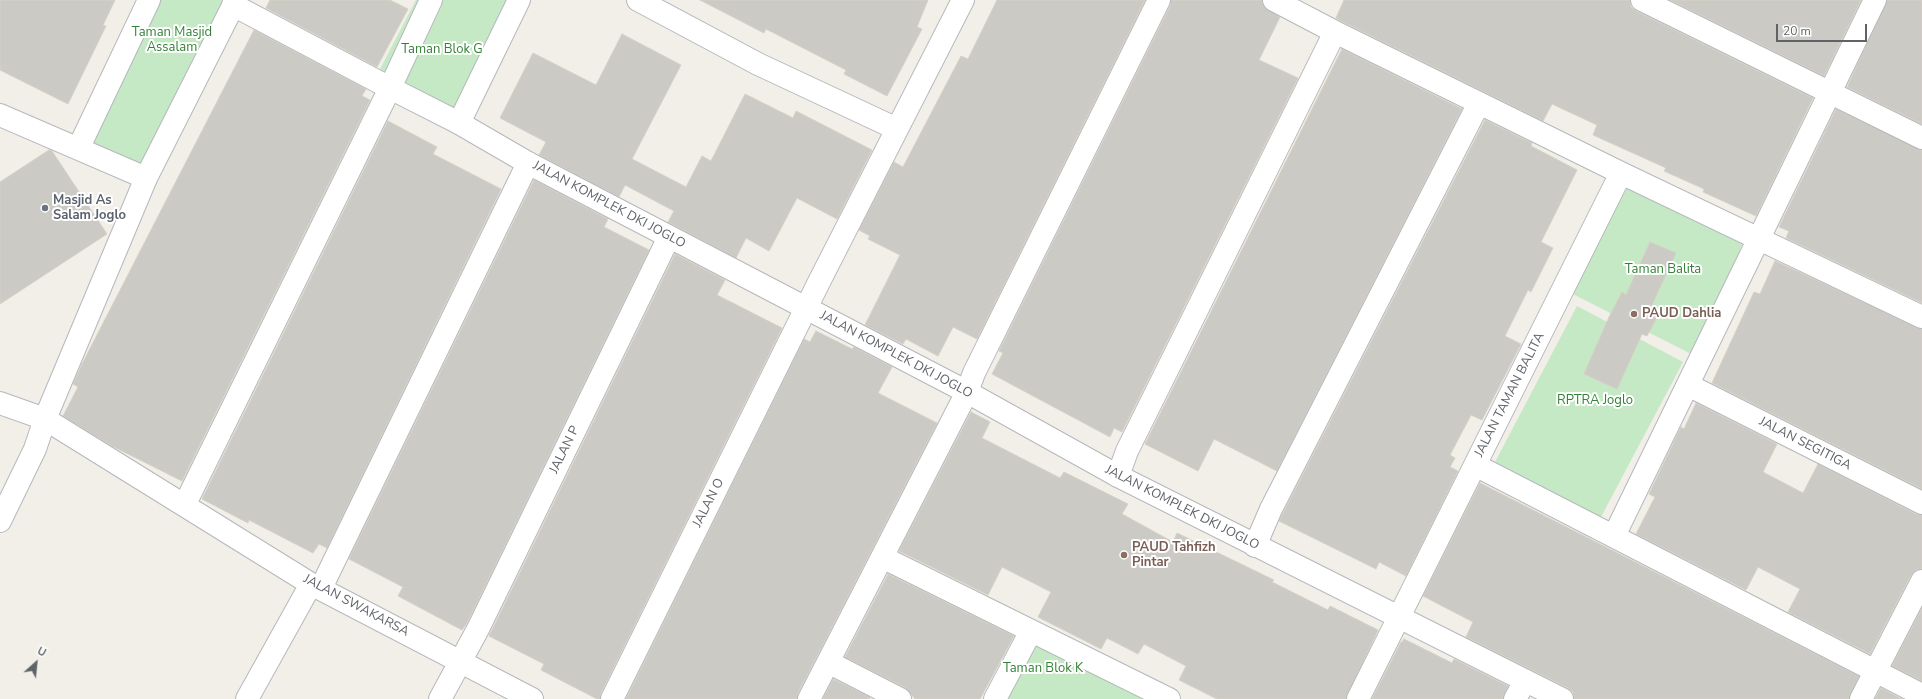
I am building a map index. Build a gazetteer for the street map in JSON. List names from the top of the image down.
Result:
{
  "streets": {
    "street": [
      "JALAN KOMPLEK DKI JOGLO",
      "JALAN TAMAN BALITA",
      "JALAN SEGITIGA",
      "JALAN P",
      "JALAN O",
      "JALAN SWAKARSA"
    ]
  },
  "crossings": [
    ["JALAN KOMPLEK DKI JOGLO", "JALAN TAMAN BALITA"],
    ["JALAN KOMPLEK DKI JOGLO", "JALAN P"],
    ["JALAN KOMPLEK DKI JOGLO", "JALAN O"],
    ["JALAN P", "JALAN SWAKARSA"]
  ],
  "parks": [
    "Taman Masjid Assalam",
    "Taman Blok G",
    "Taman Balita",
    "RPTRA Joglo",
    "Taman Blok K"
  ],
  "places": ["Masjid As Salam Joglo", "PAUD Dahlia", "PAUD Tahfizh Pintar"],
  "scale_bar": "20 m",
  "north": "top right"
}
